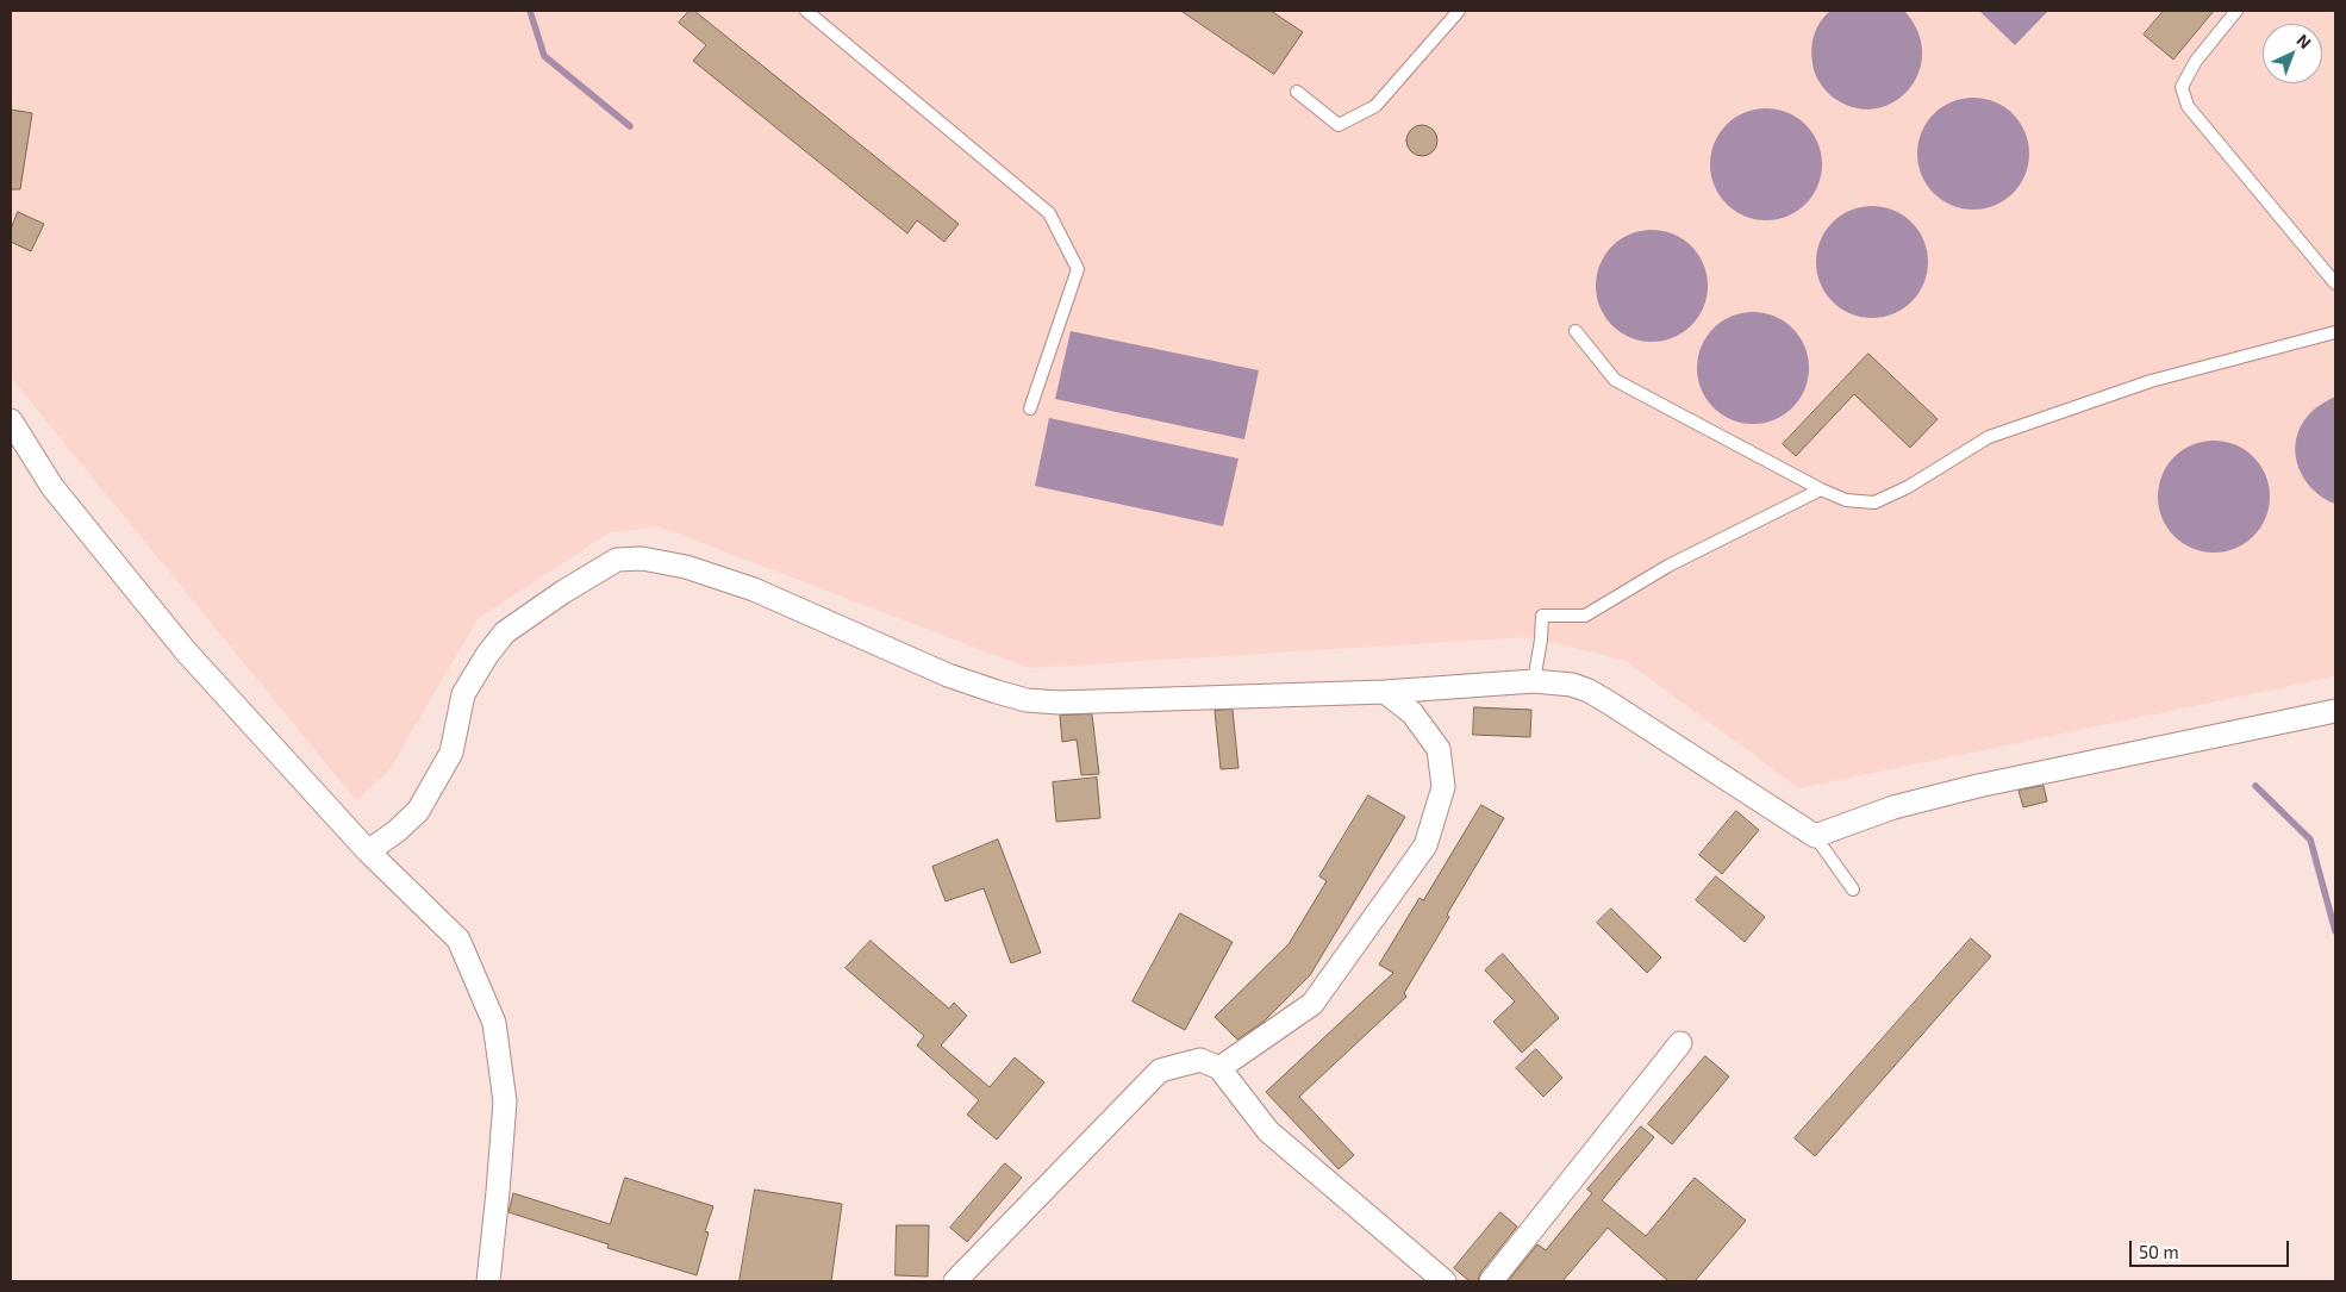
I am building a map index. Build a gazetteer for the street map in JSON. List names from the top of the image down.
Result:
{
  "scale_bar": "50 m",
  "north": "top right"
}
